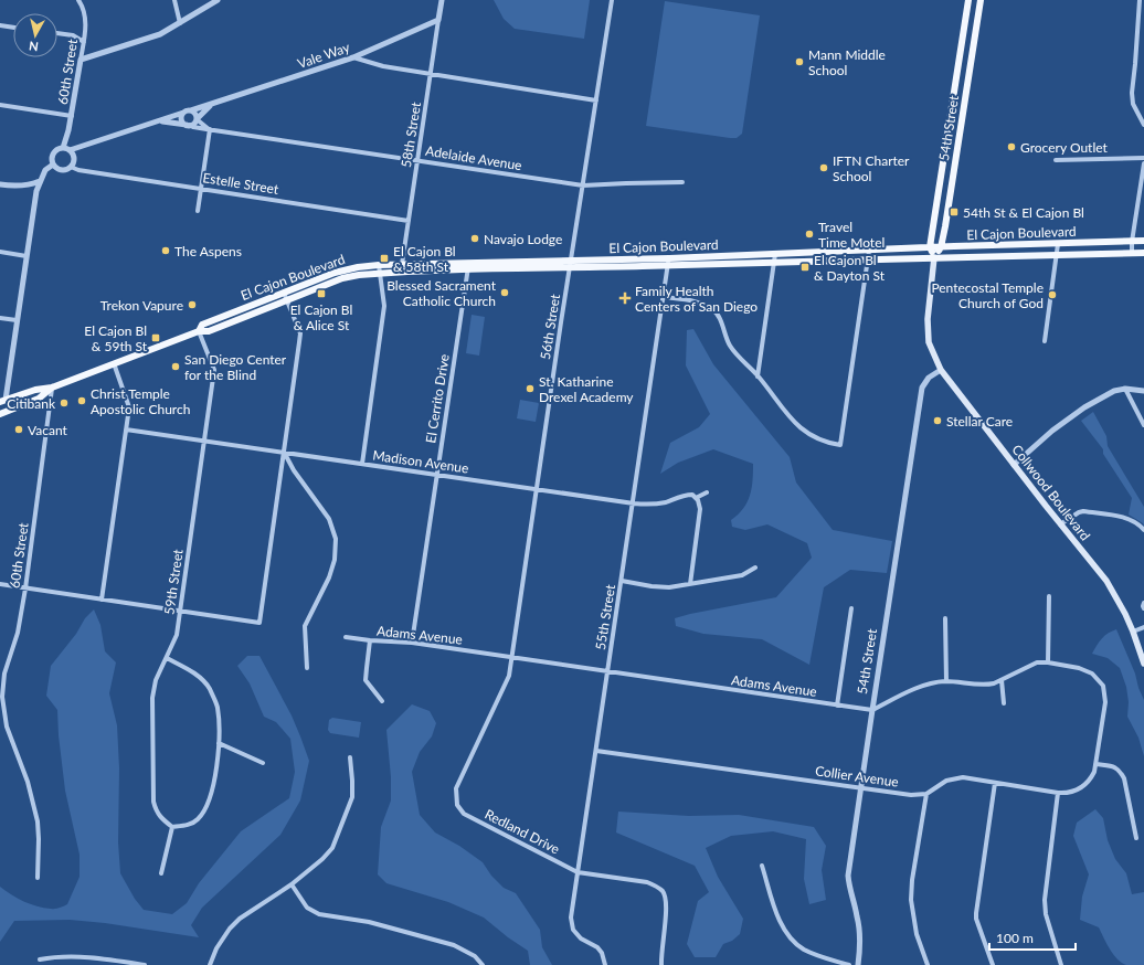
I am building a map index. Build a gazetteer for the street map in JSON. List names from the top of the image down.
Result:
{
  "streets": {
    "main road": ["54th Street", "El Cajon Boulevard", "Collwood Boulevard"],
    "street": [
      "Vale Way",
      "60th Street",
      "58th Street",
      "Adelaide Avenue",
      "Estelle Street",
      "56th Street",
      "El Cerrito Drive",
      "Madison Avenue",
      "59th Street",
      "55th Street",
      "Adams Avenue",
      "Collier Avenue",
      "Redland Drive"
    ]
  },
  "crossings": [
    ["Vale Way", "60th Street"],
    ["Vale Way", "58th Street"],
    ["Vale Way", "Adelaide Avenue"],
    ["Vale Way", "Estelle Street"],
    ["60th Street", "Estelle Street"],
    ["60th Street", "El Cajon Boulevard"],
    ["54th Street", "El Cajon Boulevard"],
    ["54th Street", "Collwood Boulevard"],
    ["54th Street", "Adams Avenue"],
    ["54th Street", "Collier Avenue"],
    ["58th Street", "Adelaide Avenue"],
    ["58th Street", "Estelle Street"],
    ["58th Street", "El Cajon Boulevard"],
    ["Adelaide Avenue", "56th Street"],
    ["El Cajon Boulevard", "56th Street"],
    ["El Cajon Boulevard", "El Cerrito Drive"],
    ["El Cajon Boulevard", "59th Street"],
    ["El Cajon Boulevard", "55th Street"],
    ["56th Street", "Madison Avenue"],
    ["56th Street", "Adams Avenue"],
    ["56th Street", "Redland Drive"],
    ["El Cerrito Drive", "Madison Avenue"],
    ["El Cerrito Drive", "Adams Avenue"],
    ["Madison Avenue", "59th Street"],
    ["Madison Avenue", "55th Street"],
    ["55th Street", "Adams Avenue"],
    ["55th Street", "Collier Avenue"],
    ["55th Street", "Redland Drive"],
    ["Adams Avenue", "Redland Drive"]
  ],
  "places": {
    "other": [
      "Mann Middle School",
      "Grocery Outlet",
      "IFTN Charter School",
      "Travel Time Motel",
      "Navajo Lodge",
      "The Aspens",
      "Blessed Sacrament Catholic Church",
      "Pentecostal Temple Church of God",
      "Trekon Vapure",
      "San Diego Center for the Blind",
      "St. Katharine Drexel Academy",
      "Christ Temple Apostolic Church",
      "Citibank",
      "Stellar Care",
      "Vacant"
    ],
    "transit": [
      "54th St & El Cajon Bl",
      "El Cajon Bl & 58th St",
      "El Cajon Bl & Dayton St",
      "El Cajon Bl & Alice St",
      "El Cajon Bl & 59th St"
    ],
    "health": ["Family Health Centers of San Diego"]
  },
  "scale_bar": "100 m",
  "north": "bottom"
}
